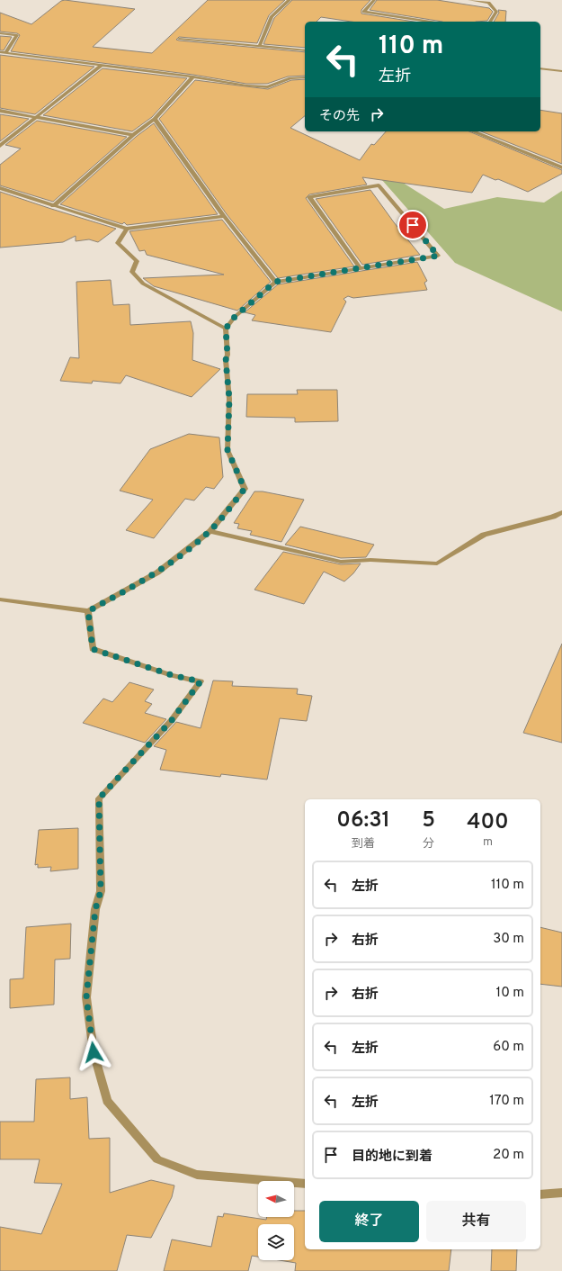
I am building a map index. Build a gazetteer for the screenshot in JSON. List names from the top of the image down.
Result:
{
  "north": "left",
  "page": {
    "turn": ["110 m", "左折"],
    "then": "その先",
    "eta": [
      "06:31",
      "到着",
      "5",
      "分",
      "400",
      "m"
    ],
    "list": [
      {
        "name": "左折",
        "value": "110 m"
      },
      {
        "name": "右折",
        "value": "30 m"
      },
      {
        "name": "右折",
        "value": "10 m"
      },
      {
        "name": "左折",
        "value": "60 m"
      },
      {
        "name": "左折",
        "value": "170 m"
      },
      {
        "name": "目的地に到着",
        "value": "20 m"
      }
    ],
    "buttons": ["終了", "共有"]
  }
}
